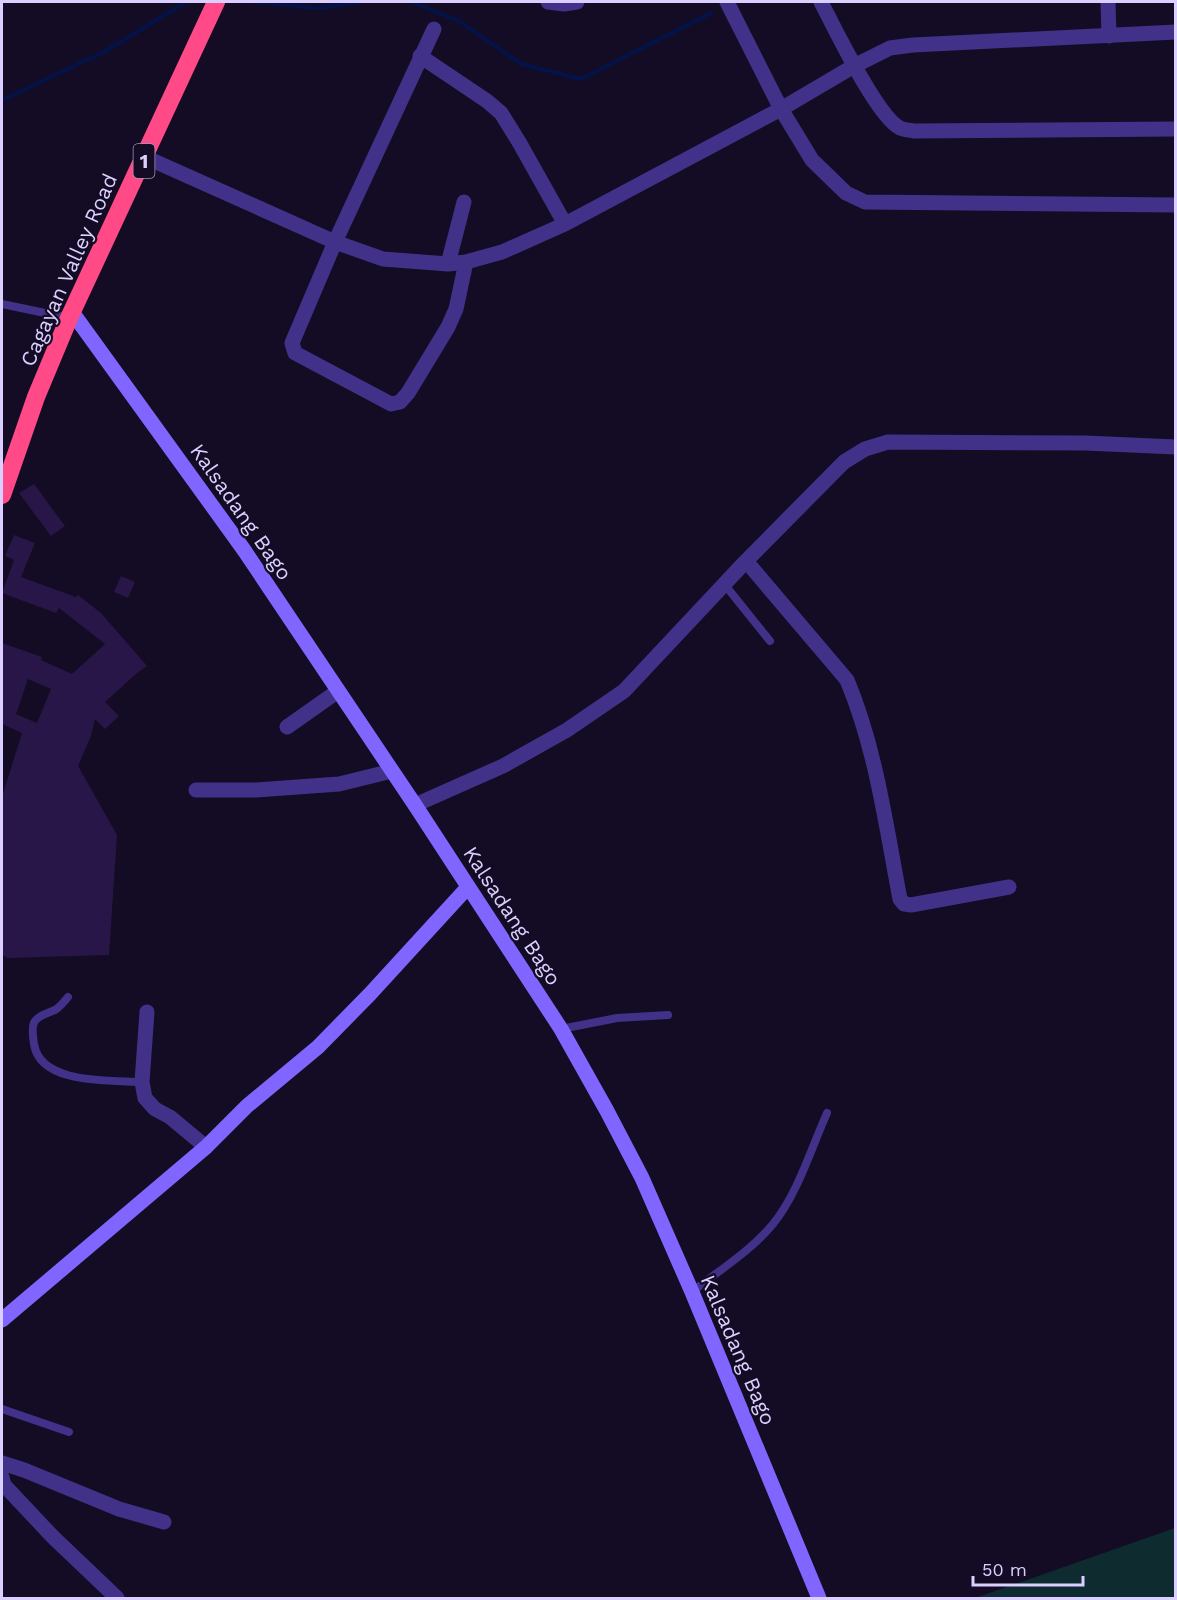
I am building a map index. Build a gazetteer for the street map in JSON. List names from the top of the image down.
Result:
{
  "streets": {
    "highway": ["1", "Cagayan Valley Road"],
    "main road": ["Kalsadang Bago"]
  },
  "crossings": [
    ["Cagayan Valley Road", "Kalsadang Bago"]
  ],
  "scale_bar": "50 m"
}
